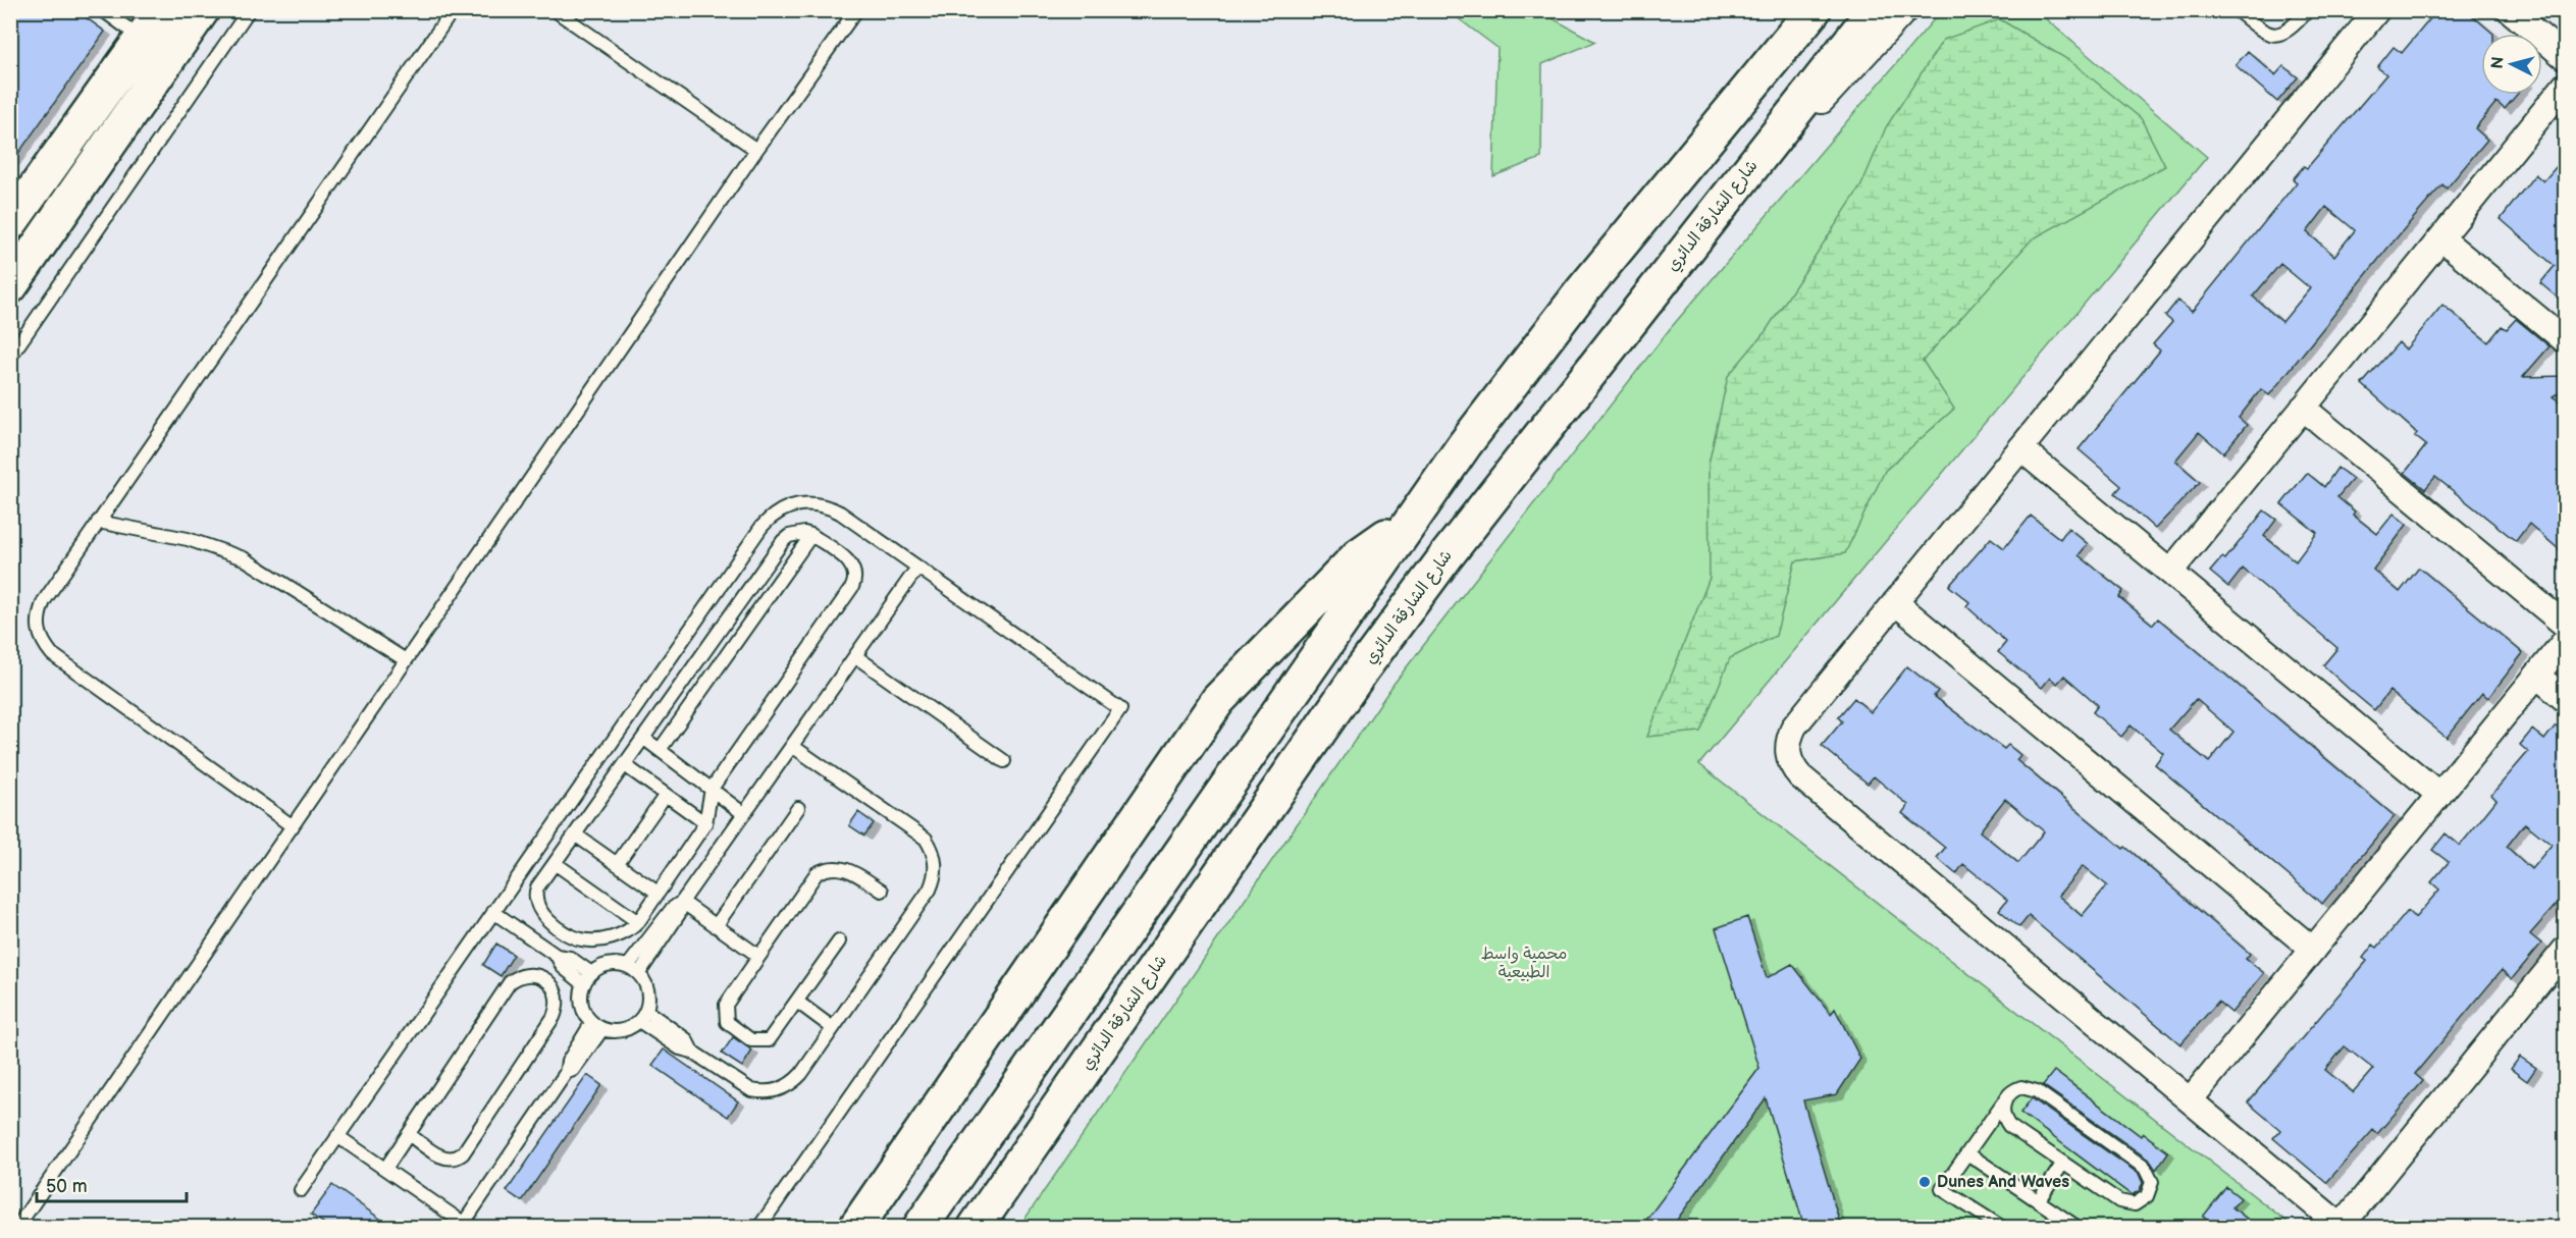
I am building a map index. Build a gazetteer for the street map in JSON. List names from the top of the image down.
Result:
{
  "streets": {
    "main road": ["شارع الشارقة الدائري"]
  },
  "parks": ["محمية واسط الطبيعية"],
  "places": ["Dunes And Waves"],
  "scale_bar": "50 m",
  "north": "left"
}
